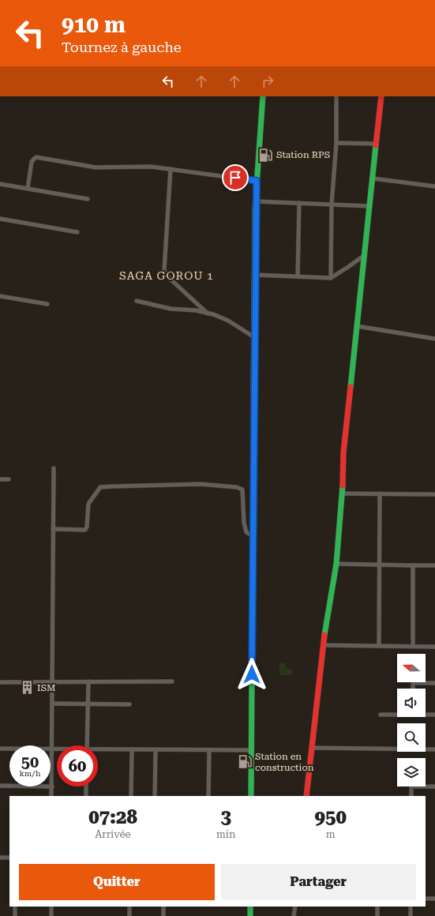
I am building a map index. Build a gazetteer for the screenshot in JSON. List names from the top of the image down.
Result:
{
  "districts": ["SAGA GOROU 1"],
  "places": {
    "fuel station": ["Station RPS", "Station en construction"],
    "building": ["ISM"]
  },
  "north": "left",
  "page": {
    "turn": ["910 m", "Tournez à gauche"],
    "speed": "50 km/h",
    "limit": "60",
    "eta": [
      "07:28",
      "Arrivée",
      "3",
      "min",
      "950",
      "m"
    ],
    "buttons": ["Quitter", "Partager"]
  }
}
